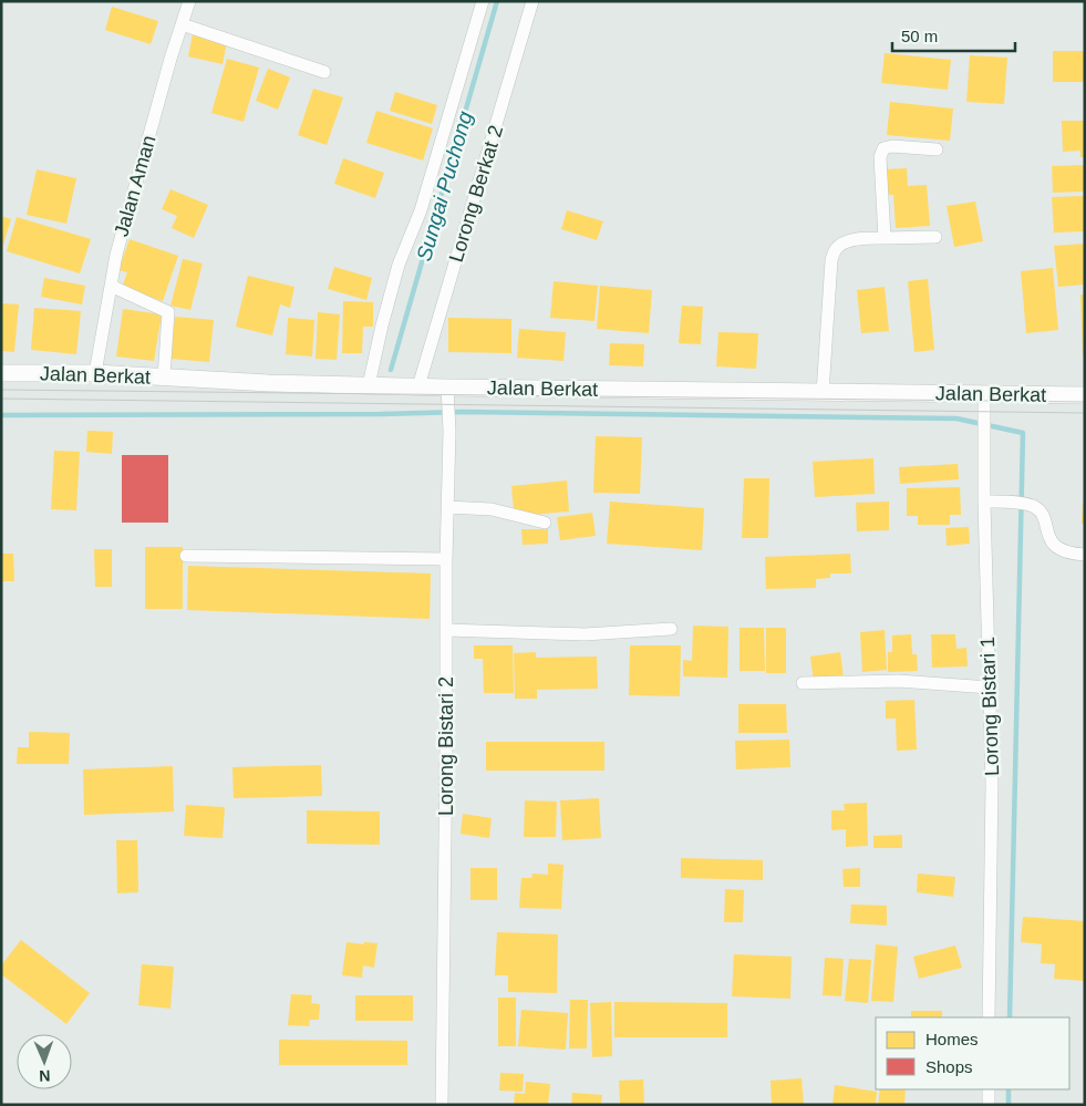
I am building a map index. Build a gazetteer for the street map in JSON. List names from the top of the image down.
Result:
{
  "streets": {
    "street": [
      "Jalan Aman",
      "Lorong Berkat 2",
      "Jalan Berkat",
      "Lorong Bistari 1",
      "Lorong Bistari 2"
    ]
  },
  "crossings": [
    ["Jalan Aman", "Jalan Berkat"],
    ["Lorong Berkat 2", "Jalan Berkat"],
    ["Jalan Berkat", "Lorong Bistari 1"],
    ["Jalan Berkat", "Lorong Bistari 2"]
  ],
  "water": ["Sungai Puchong"],
  "legend": ["Homes", "Shops"],
  "scale_bar": "50 m",
  "north": "bottom"
}
